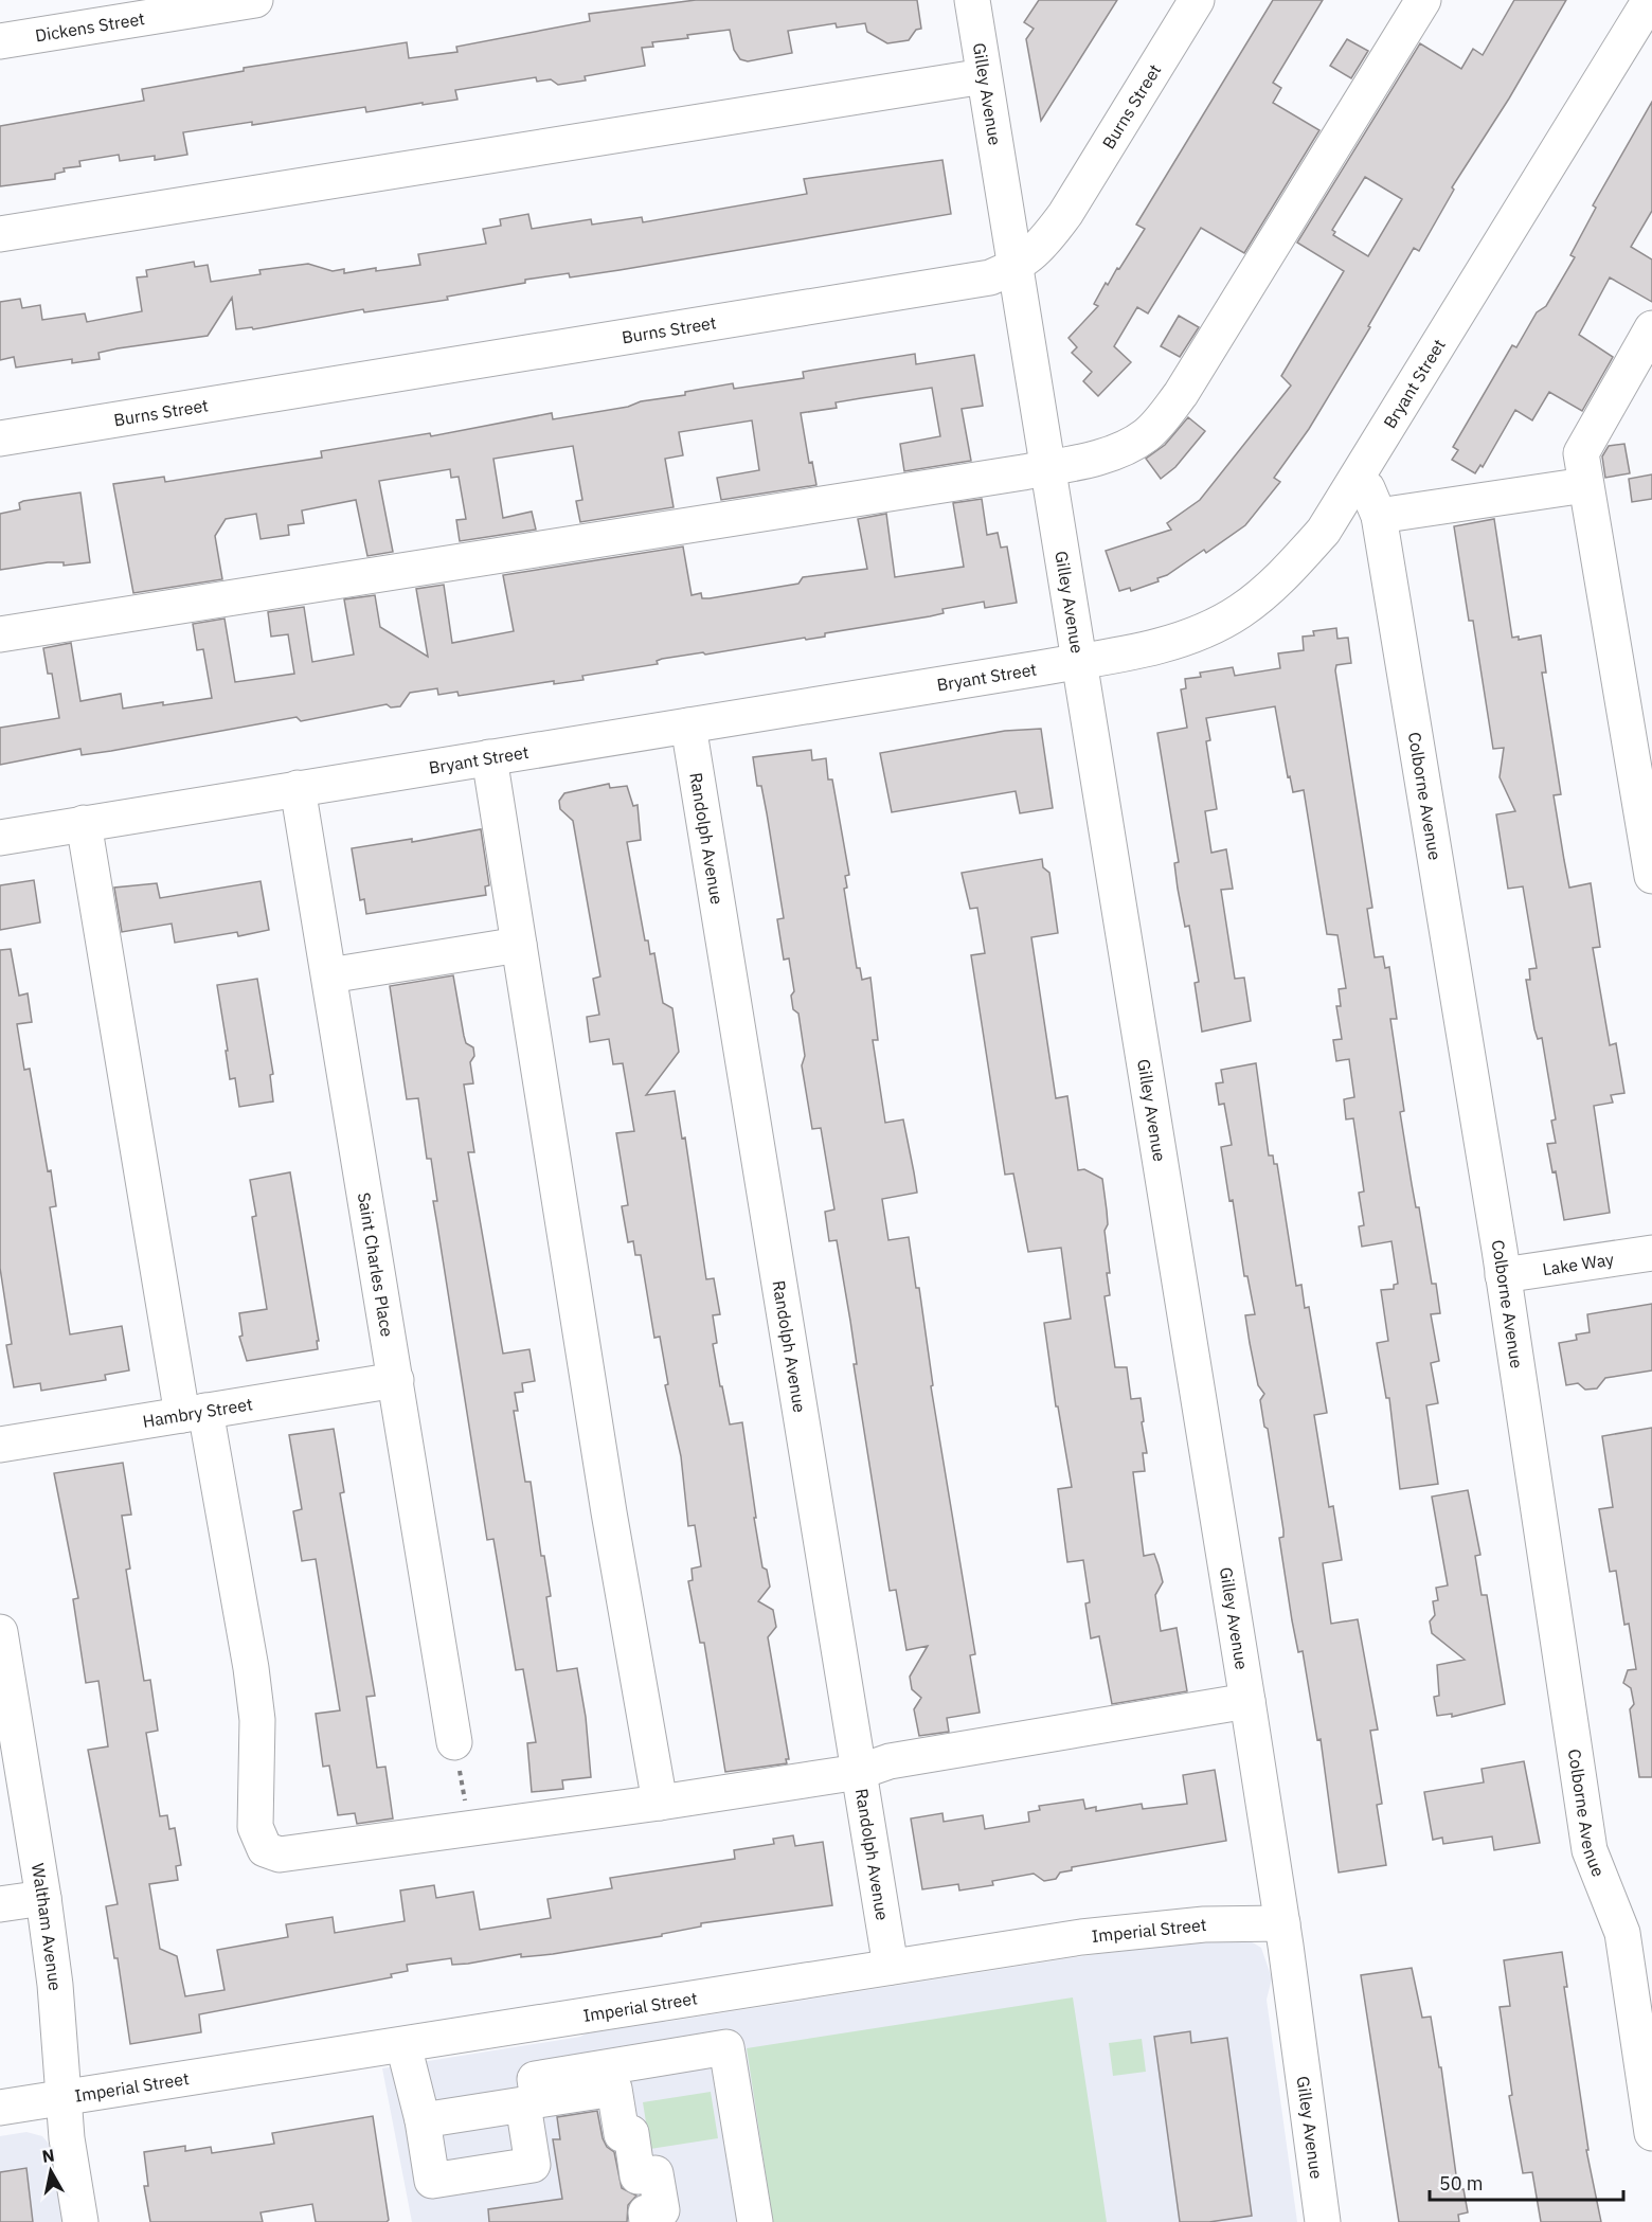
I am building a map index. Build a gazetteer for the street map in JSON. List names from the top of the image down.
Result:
{
  "streets": {
    "street": [
      "Dickens Street",
      "Gilley Avenue",
      "Burns Street",
      "Bryant Street",
      "Colborne Avenue",
      "Randolph Avenue",
      "Saint Charles Place",
      "Lake Way",
      "Hambry Street",
      "Waltham Avenue",
      "Imperial Street"
    ]
  },
  "crossings": [
    ["Gilley Avenue", "Burns Street"],
    ["Gilley Avenue", "Bryant Street"],
    ["Gilley Avenue", "Imperial Street"],
    ["Bryant Street", "Colborne Avenue"],
    ["Bryant Street", "Randolph Avenue"],
    ["Bryant Street", "Saint Charles Place"],
    ["Colborne Avenue", "Lake Way"],
    ["Randolph Avenue", "Imperial Street"],
    ["Saint Charles Place", "Hambry Street"],
    ["Waltham Avenue", "Imperial Street"]
  ],
  "scale_bar": "50 m",
  "north": "top"
}
